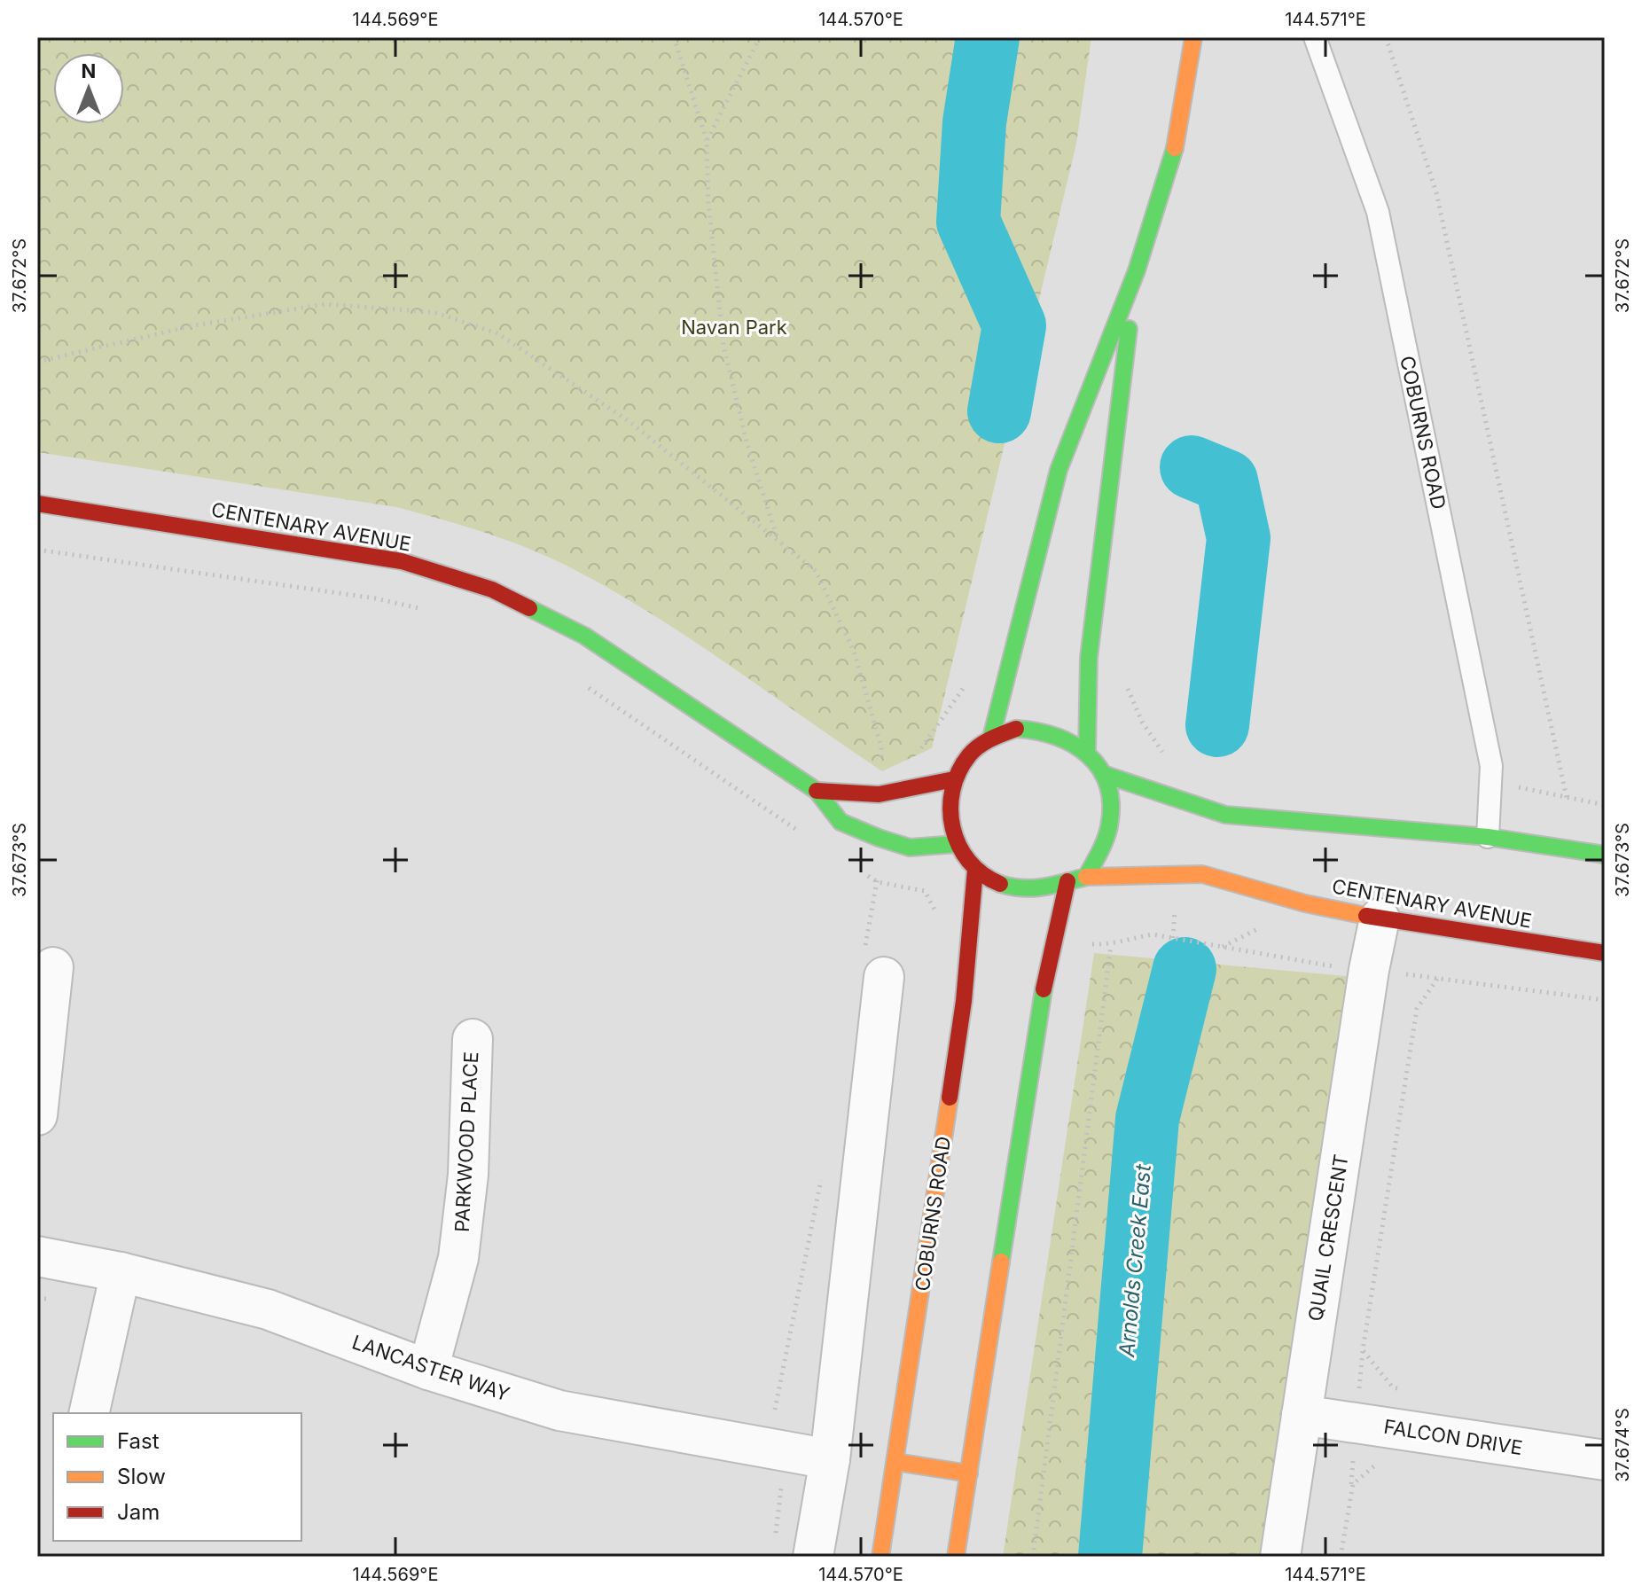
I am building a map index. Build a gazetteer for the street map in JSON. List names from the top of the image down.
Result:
{
  "streets": {
    "street": [
      "COBURNS ROAD",
      "CENTENARY AVENUE",
      "PARKWOOD PLACE",
      "QUAIL CRESCENT",
      "LANCASTER WAY",
      "FALCON DRIVE"
    ]
  },
  "crossings": [
    ["COBURNS ROAD", "CENTENARY AVENUE"],
    ["CENTENARY AVENUE", "QUAIL CRESCENT"],
    ["PARKWOOD PLACE", "LANCASTER WAY"],
    ["QUAIL CRESCENT", "FALCON DRIVE"]
  ],
  "water": ["Arnolds Creek East"],
  "parks": ["Navan Park"],
  "legend": ["Fast", "Slow", "Jam"],
  "north": "top",
  "coordinates": [
    "144.569°E",
    "144.570°E",
    "144.571°E",
    "37.672°S",
    "37.673°S",
    "37.674°S"
  ]
}
